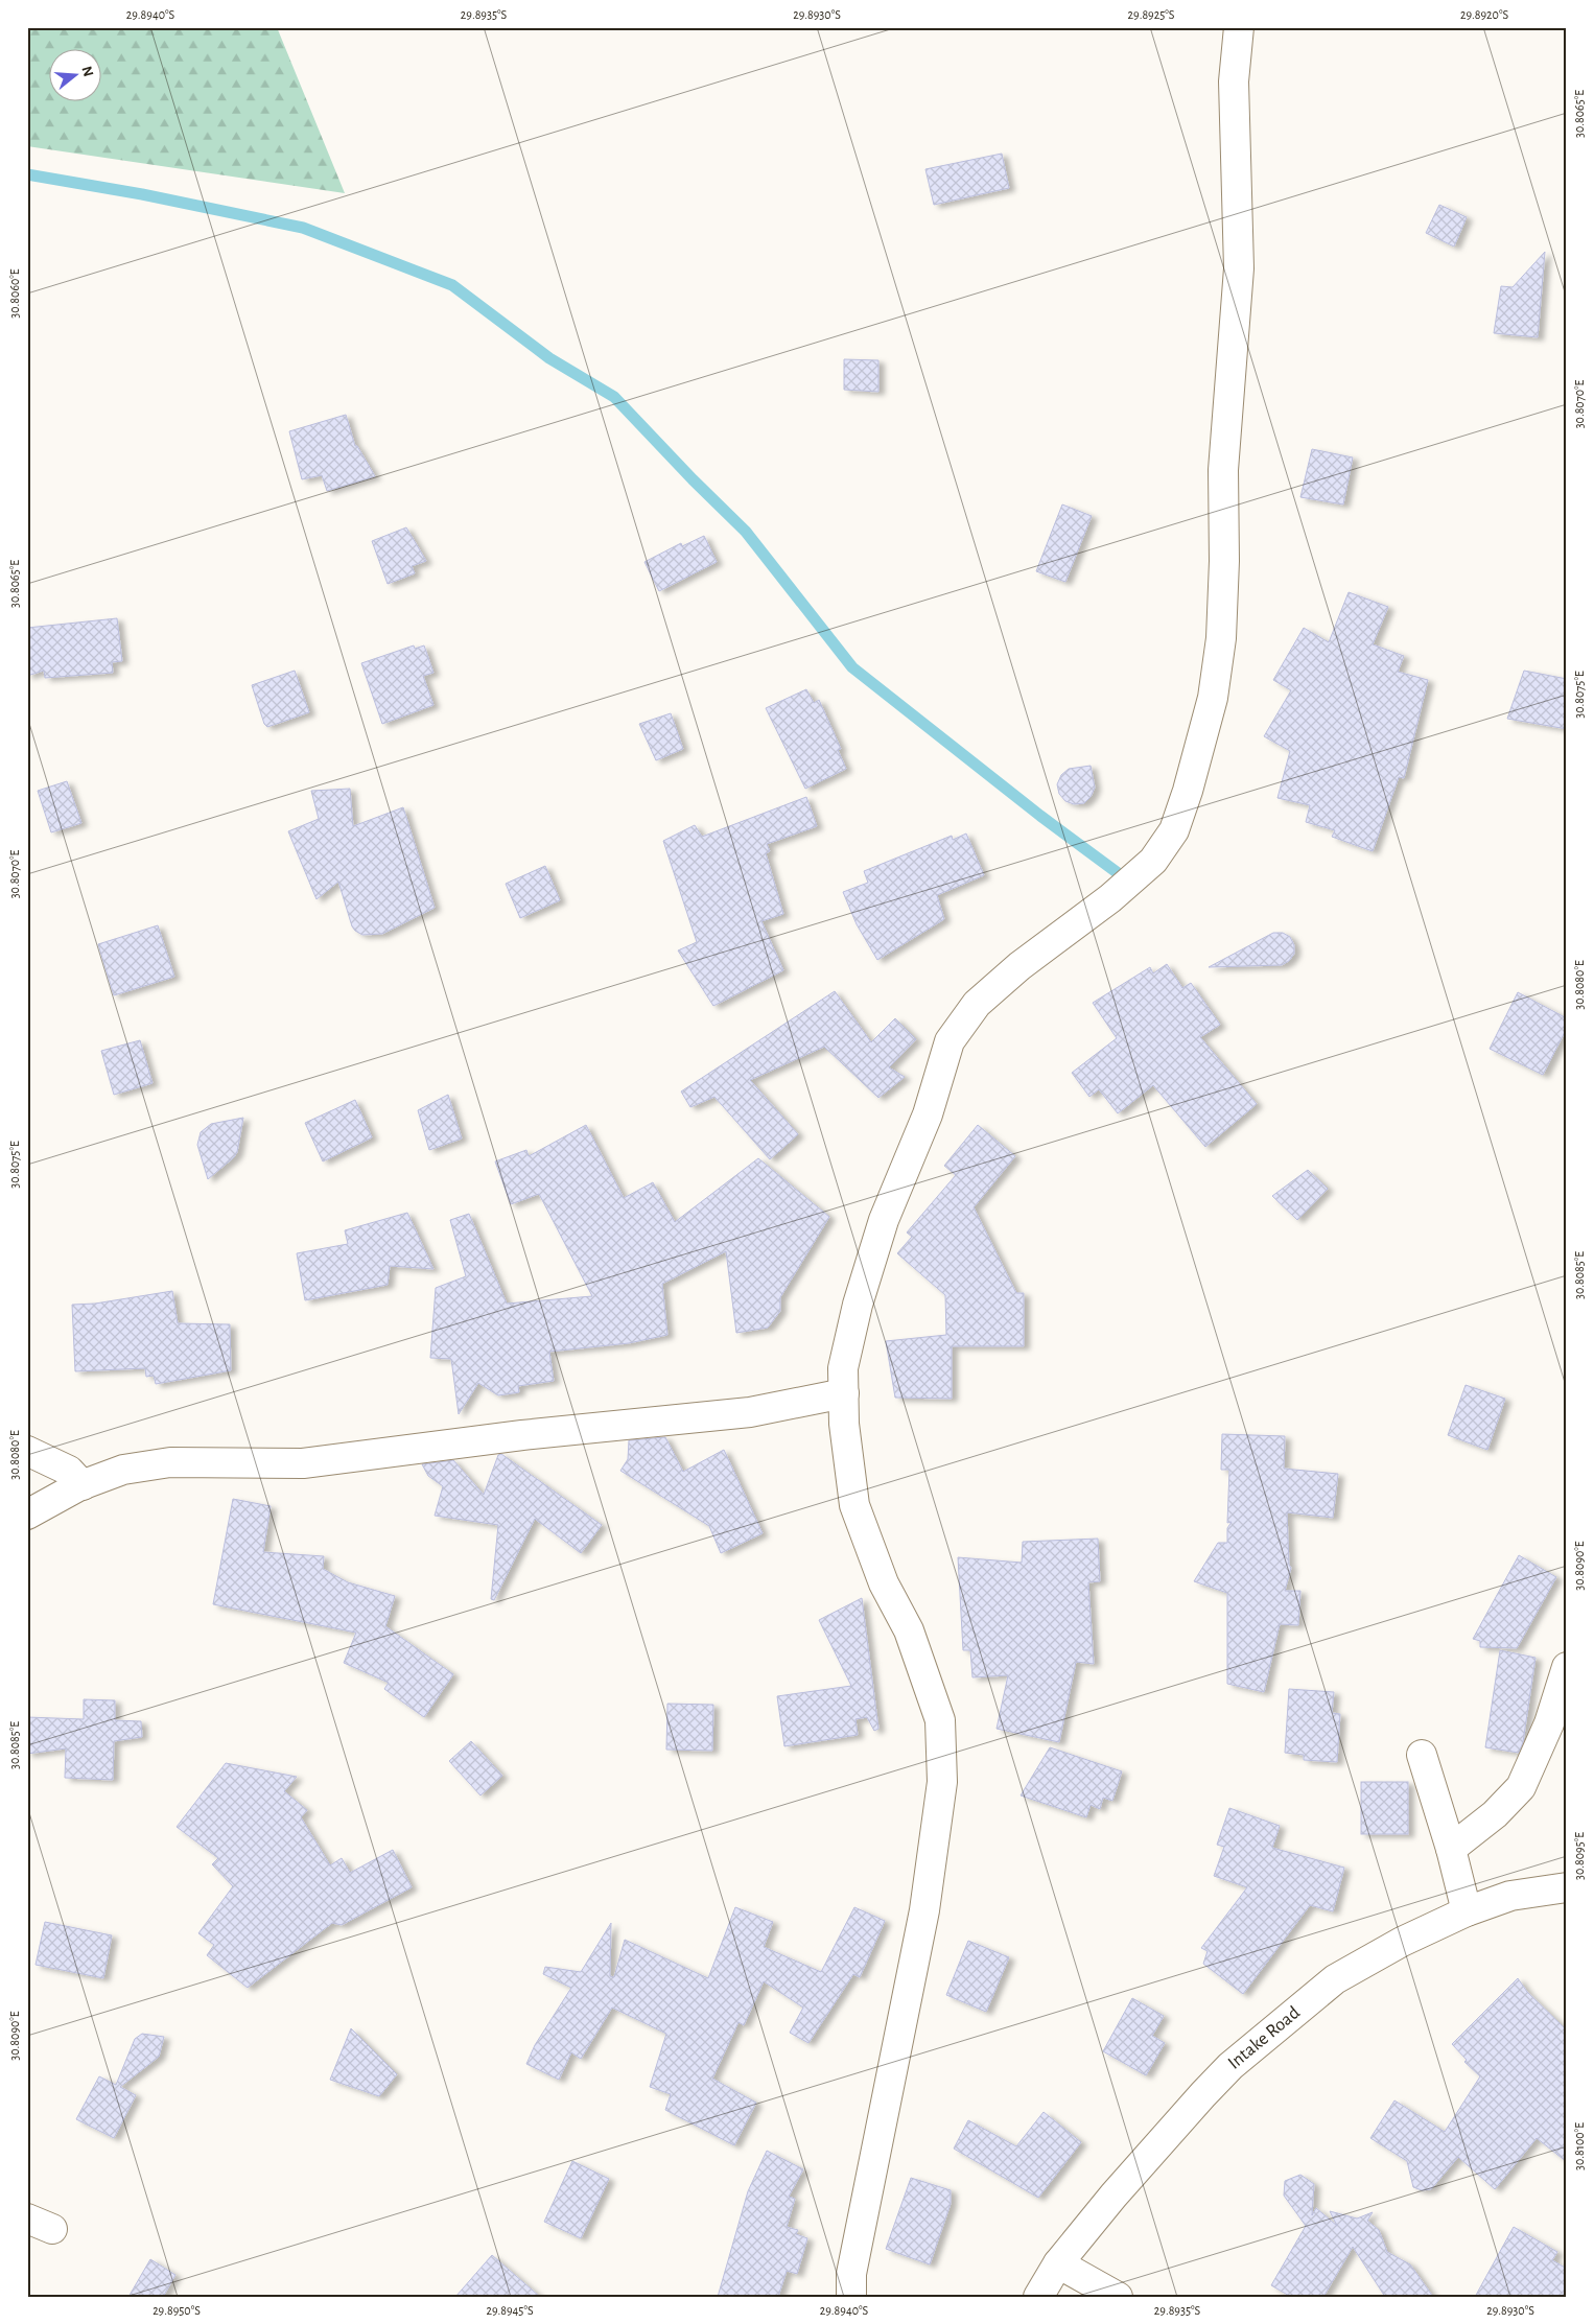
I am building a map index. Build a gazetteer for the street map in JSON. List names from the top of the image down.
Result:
{
  "streets": {
    "street": ["Intake Road"]
  },
  "north": "right",
  "coordinates": [
    "29.8940°S",
    "29.8935°S",
    "29.8930°S",
    "29.8925°S",
    "29.8920°S",
    "30.8065°E",
    "30.8060°E",
    "30.8070°E",
    "30.8075°E",
    "30.8080°E",
    "30.8085°E",
    "30.8090°E",
    "30.8095°E",
    "30.8100°E",
    "29.8950°S",
    "29.8945°S"
  ]
}
